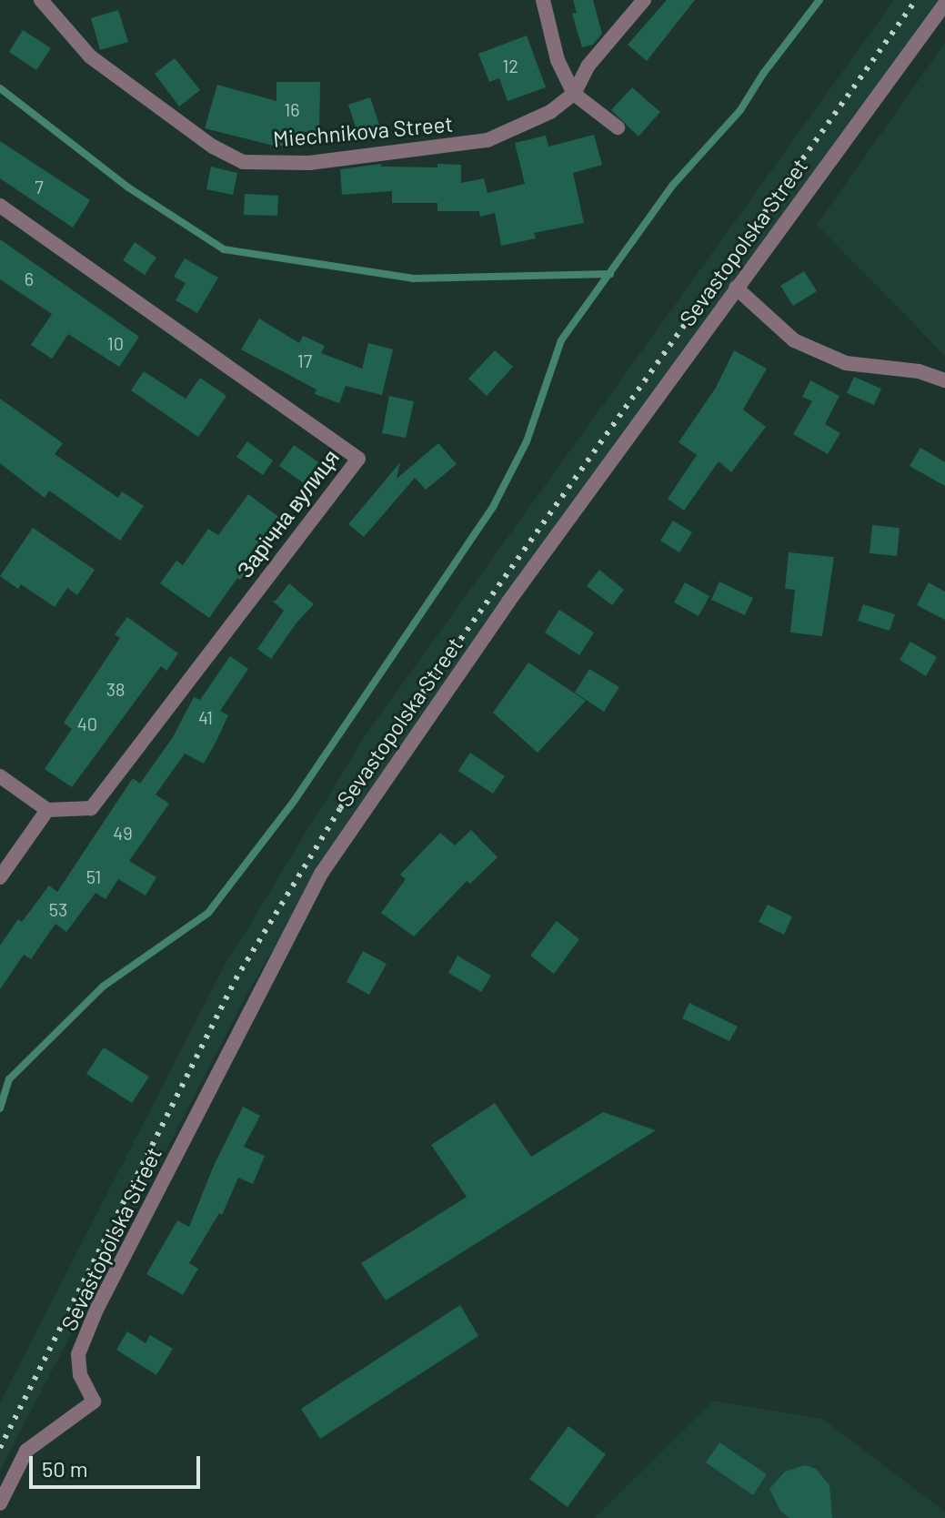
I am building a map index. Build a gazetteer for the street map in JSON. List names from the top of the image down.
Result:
{
  "streets": {
    "street": ["Miechnikova Street", "Sevastopolska Street", "Зарічна вулиця"]
  },
  "house_numbers": [
    "12",
    "16",
    "7",
    "6",
    "10",
    "17",
    "38",
    "41",
    "40",
    "49",
    "51",
    "53"
  ],
  "scale_bar": "50 m"
}
